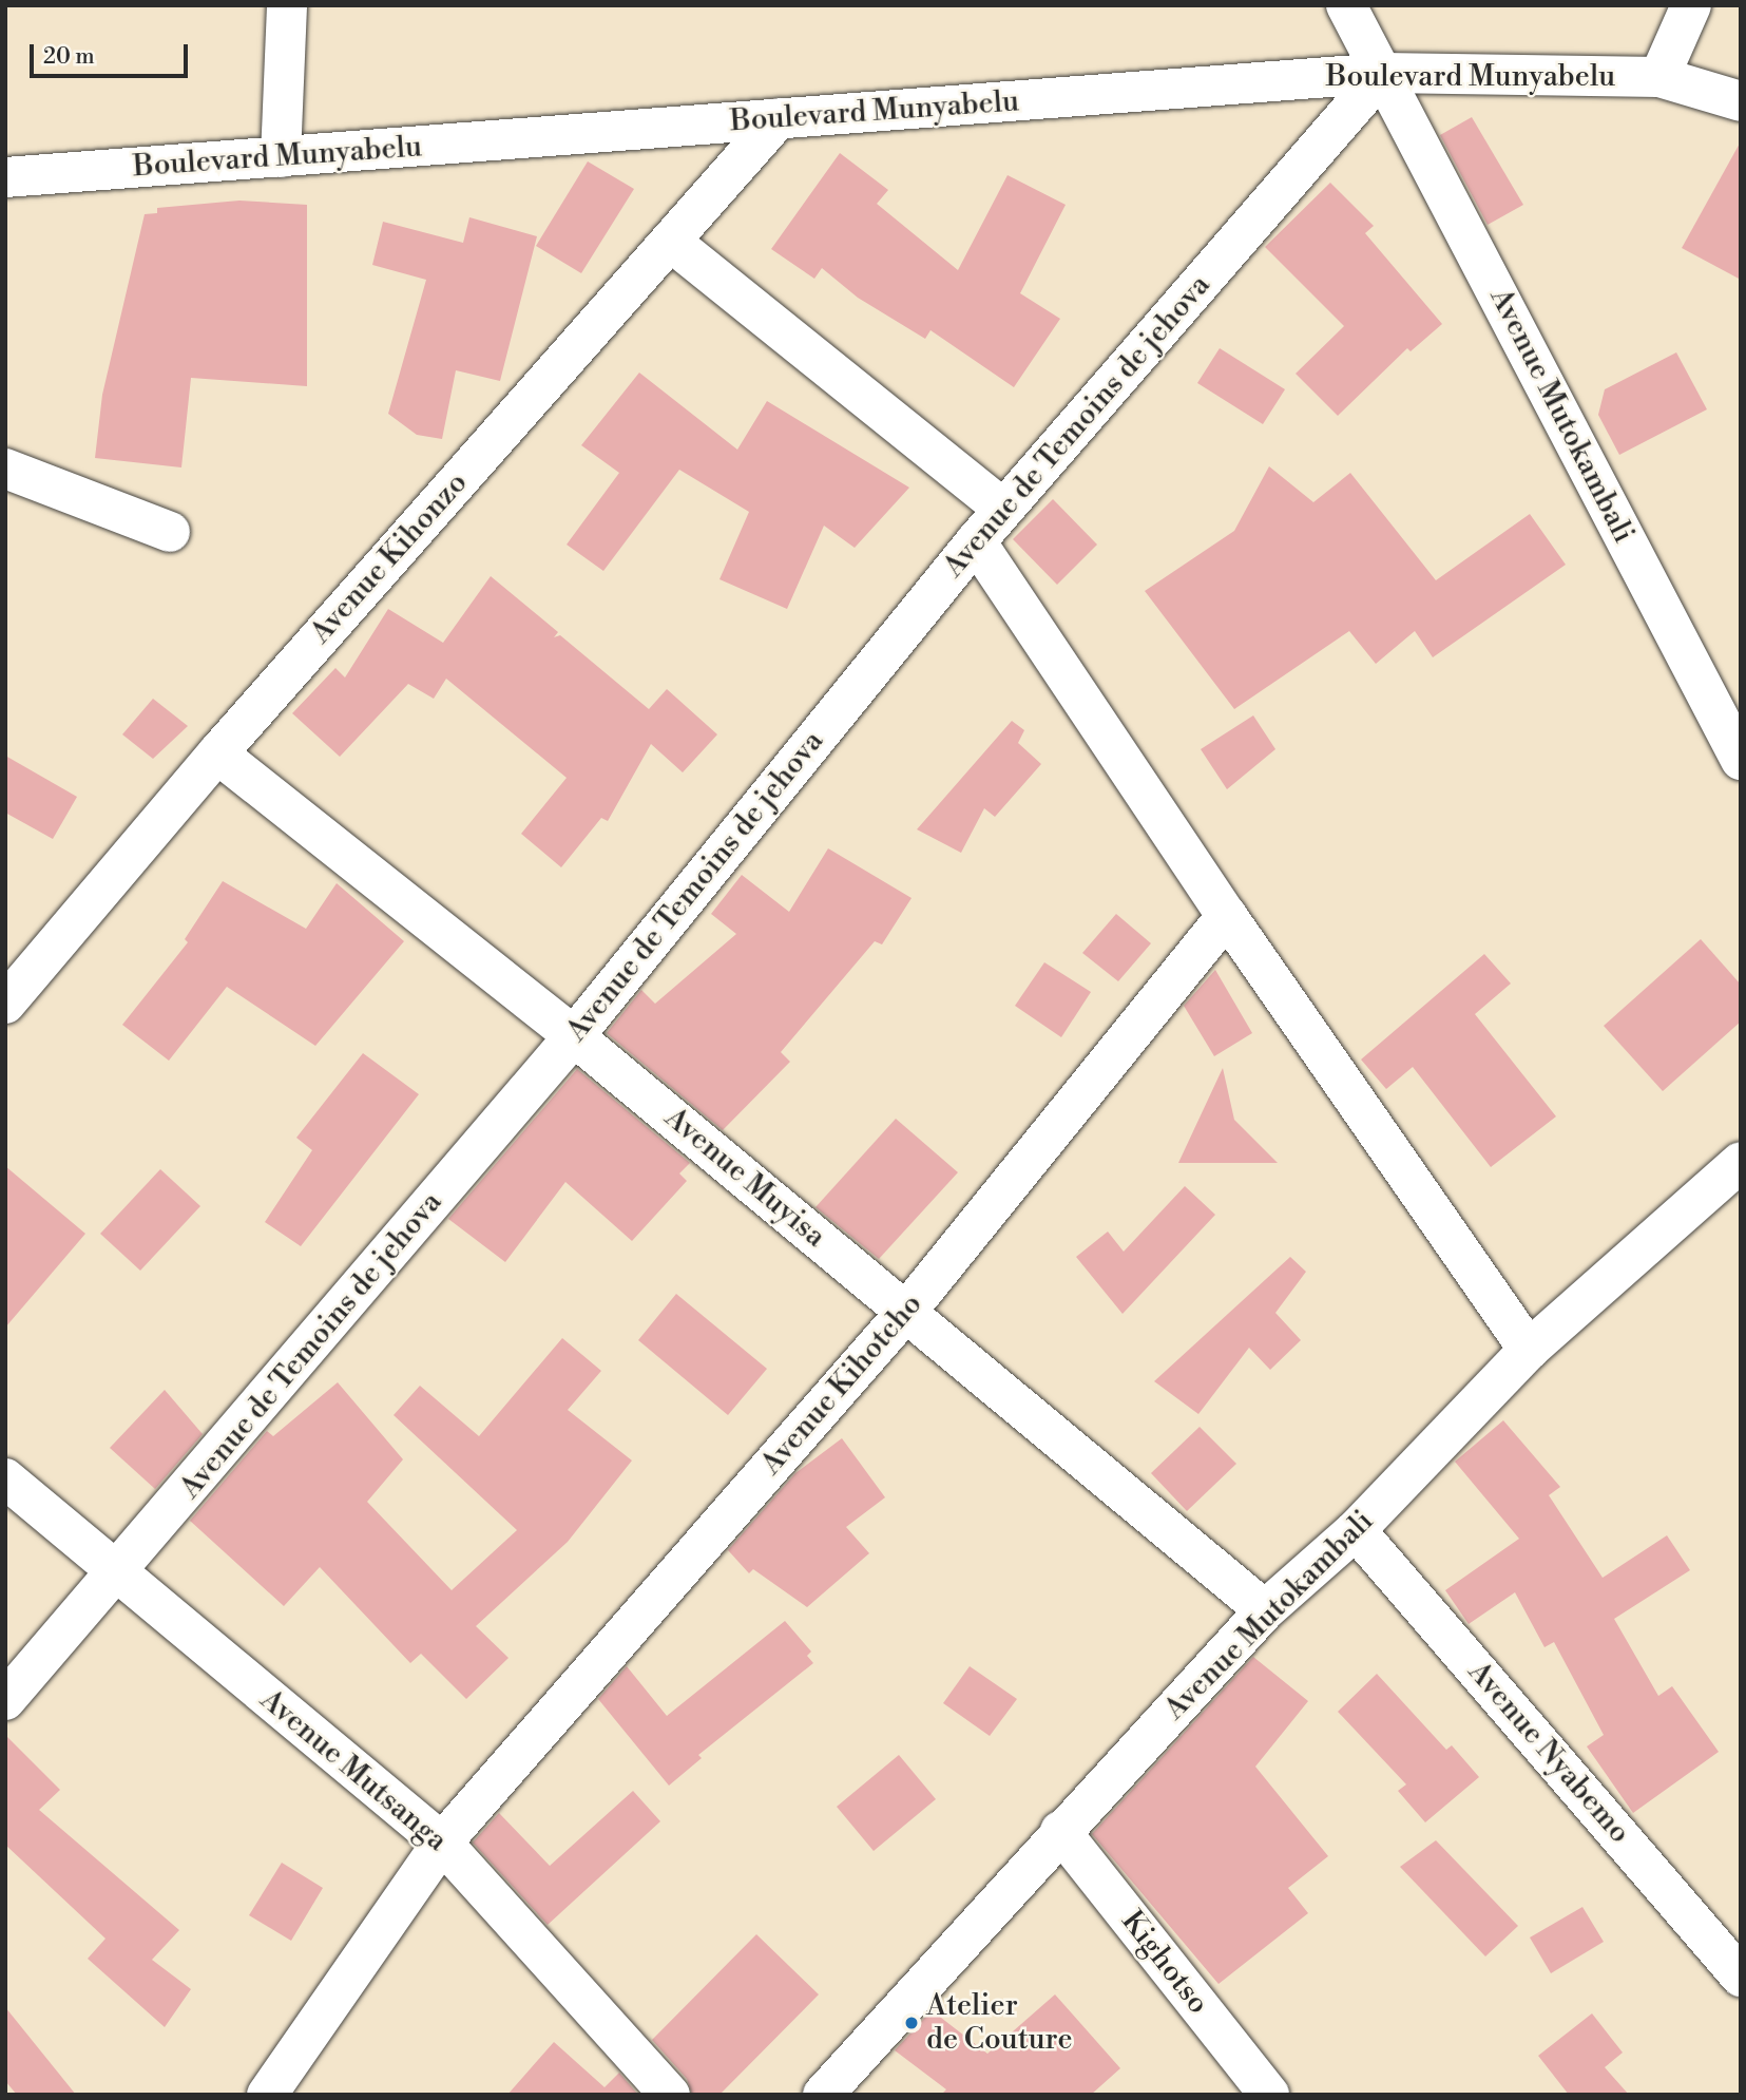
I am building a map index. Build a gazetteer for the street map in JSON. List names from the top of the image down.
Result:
{
  "streets": {
    "street": [
      "Boulevard Munyabelu",
      "Avenue Mutokambali",
      "Avenue de Temoins de jehova",
      "Avenue Kihonzo",
      "Avenue Muyisa",
      "Avenue Kihotcho",
      "Avenue Nyabemo",
      "Avenue Mutsanga",
      "Kighotso"
    ]
  },
  "crossings": [
    ["Boulevard Munyabelu", "Avenue Mutokambali"],
    ["Boulevard Munyabelu", "Avenue de Temoins de jehova"],
    ["Boulevard Munyabelu", "Avenue Kihonzo"],
    ["Avenue Mutokambali", "Avenue de Temoins de jehova"],
    ["Avenue Mutokambali", "Avenue Muyisa"],
    ["Avenue Mutokambali", "Avenue Nyabemo"],
    ["Avenue Mutokambali", "Kighotso"],
    ["Avenue de Temoins de jehova", "Avenue Muyisa"],
    ["Avenue de Temoins de jehova", "Avenue Mutsanga"],
    ["Avenue Kihonzo", "Avenue Muyisa"],
    ["Avenue Muyisa", "Avenue Kihotcho"],
    ["Avenue Kihotcho", "Avenue Mutsanga"]
  ],
  "places": ["Atelier de Couture"],
  "scale_bar": "20 m"
}
